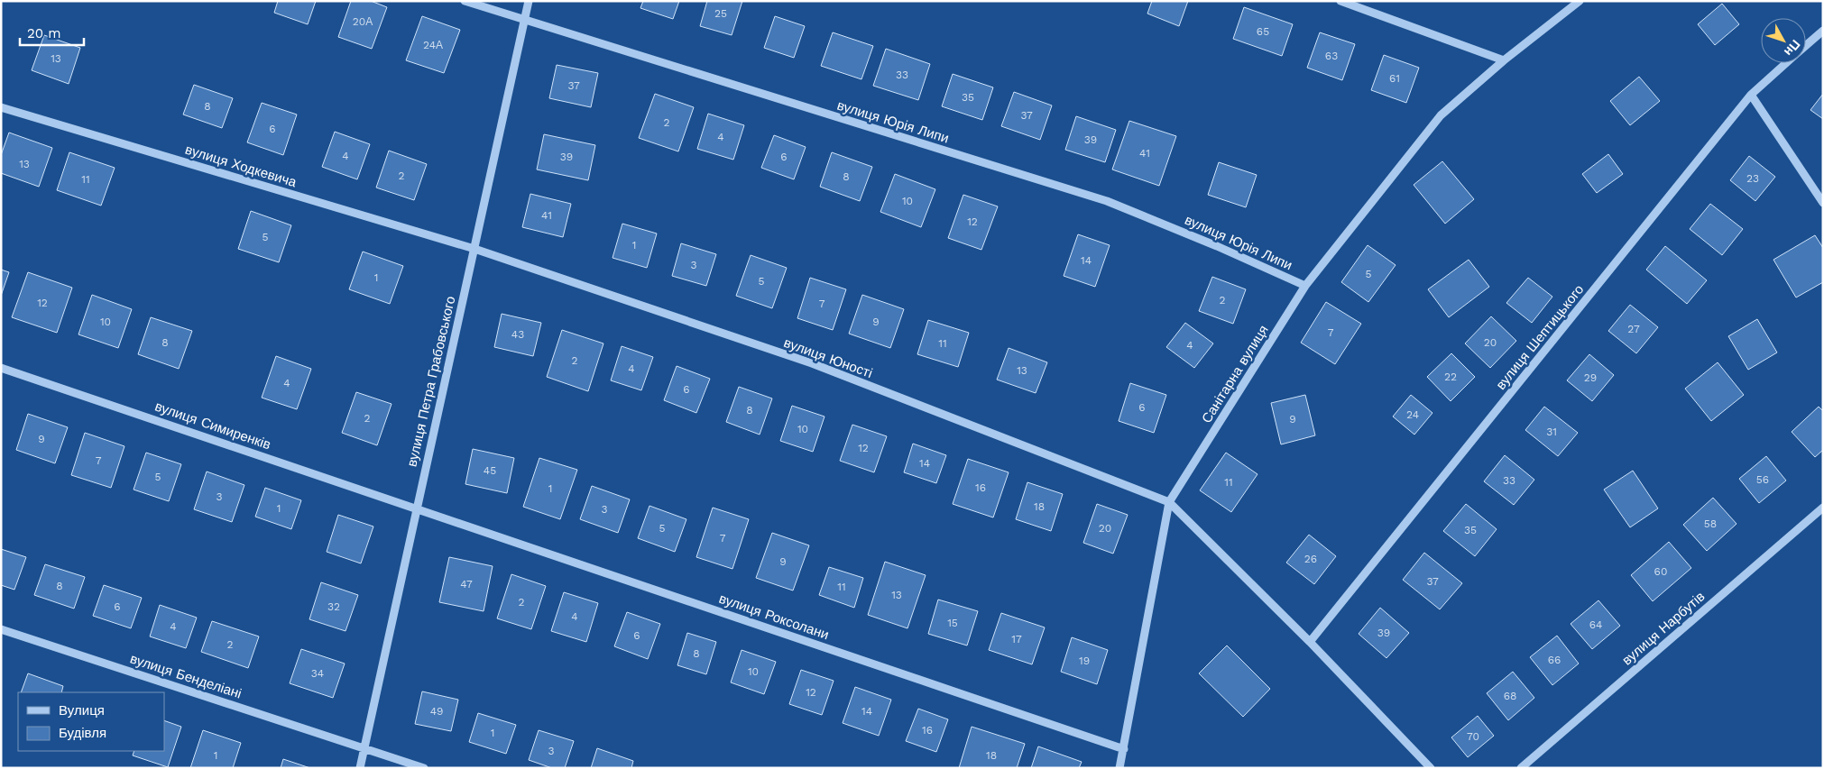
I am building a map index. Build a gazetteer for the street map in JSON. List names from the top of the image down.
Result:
{
  "streets": {
    "street": [
      "вулиця Юрія Липи",
      "вулиця Ходкевича",
      "вулиця Шептицького",
      "вулиця Юності",
      "Санітарна вулиця",
      "вулиця Петра Грабовського",
      "вулиця Симиренків",
      "вулиця Роксолани",
      "вулиця Нарбутів",
      "вулиця Бенделіані"
    ]
  },
  "crossings": [
    ["вулиця Юрія Липи", "Санітарна вулиця"],
    ["вулиця Юрія Липи", "вулиця Петра Грабовського"],
    ["вулиця Ходкевича", "вулиця Юності"],
    ["вулиця Ходкевича", "вулиця Петра Грабовського"],
    ["вулиця Юності", "Санітарна вулиця"],
    ["вулиця Юності", "вулиця Петра Грабовського"],
    ["Санітарна вулиця", "вулиця Роксолани"],
    ["вулиця Петра Грабовського", "вулиця Симиренків"],
    ["вулиця Петра Грабовського", "вулиця Роксолани"],
    ["вулиця Петра Грабовського", "вулиця Бенделіані"],
    ["вулиця Симиренків", "вулиця Роксолани"]
  ],
  "house_numbers": [
    "25",
    "20А",
    "65",
    "24А",
    "63",
    "13",
    "33",
    "61",
    "37",
    "35",
    "8",
    "37",
    "2",
    "6",
    "4",
    "39",
    "41",
    "4",
    "39",
    "6",
    "13",
    "2",
    "8",
    "23",
    "11",
    "10",
    "41",
    "12",
    "5",
    "1",
    "14",
    "3",
    "5",
    "1",
    "5",
    "2",
    "12",
    "7",
    "10",
    "9",
    "27",
    "7",
    "43",
    "8",
    "20",
    "11",
    "4",
    "2",
    "4",
    "13",
    "22",
    "29",
    "4",
    "6",
    "6",
    "8",
    "24",
    "2",
    "9",
    "10",
    "31",
    "9",
    "12",
    "7",
    "14",
    "45",
    "5",
    "56",
    "33",
    "11",
    "16",
    "1",
    "3",
    "18",
    "1",
    "3",
    "58",
    "5",
    "20",
    "35",
    "7",
    "26",
    "9",
    "60",
    "37",
    "47",
    "8",
    "11",
    "13",
    "2",
    "6",
    "32",
    "4",
    "15",
    "64",
    "4",
    "39",
    "6",
    "17",
    "2",
    "8",
    "66",
    "19",
    "10",
    "34",
    "12",
    "68",
    "49",
    "14",
    "16",
    "1",
    "70",
    "3",
    "1",
    "18"
  ],
  "legend": ["Вулиця", "Будівля"],
  "scale_bar": "20 m",
  "north": "bottom right"
}
